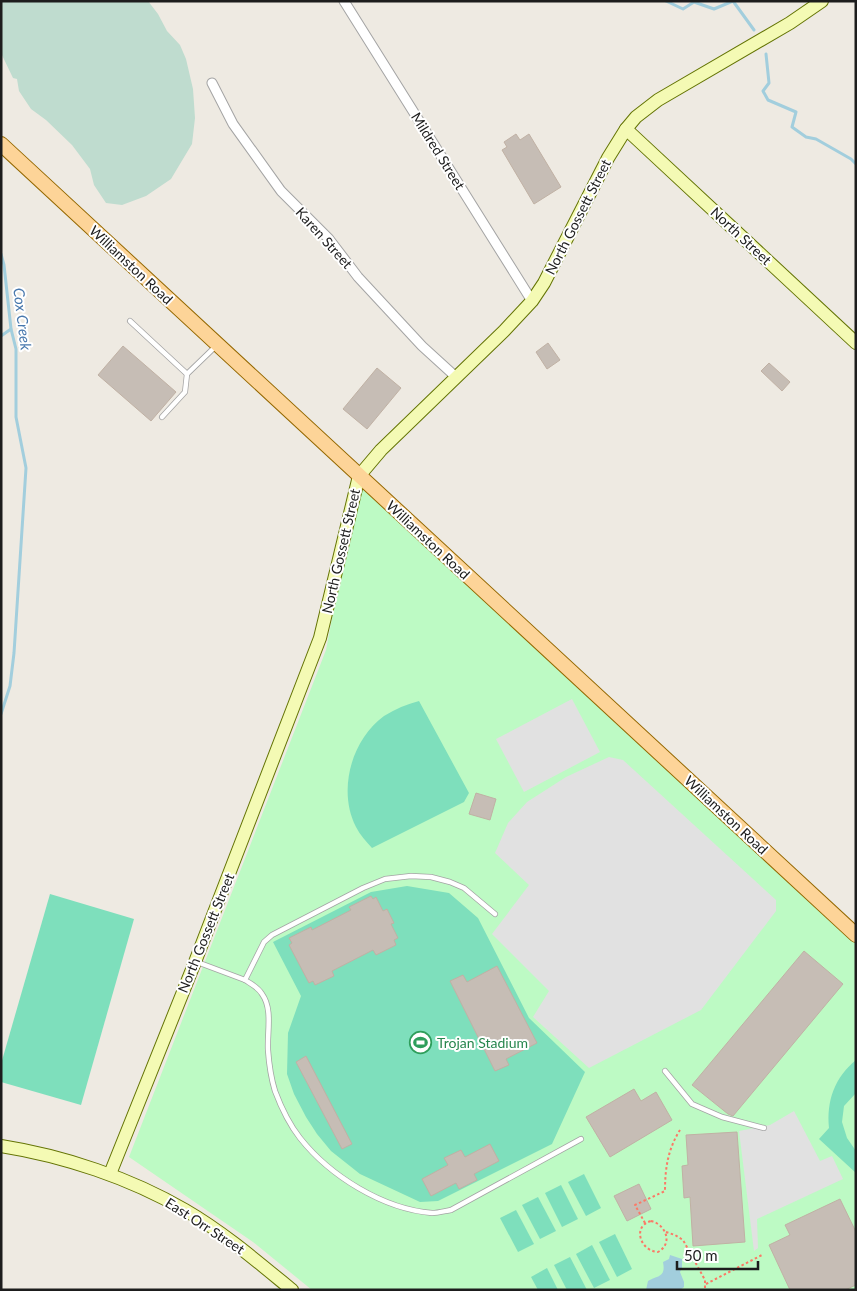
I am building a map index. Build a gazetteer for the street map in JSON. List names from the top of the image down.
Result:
{
  "streets": {
    "main road": ["Williamston Road"],
    "street": [
      "Mildred Street",
      "North Gossett Street",
      "North Street",
      "Karen Street",
      "East Orr Street"
    ]
  },
  "crossings": [
    ["Mildred Street", "North Gossett Street"],
    ["North Gossett Street", "North Street"],
    ["North Gossett Street", "Karen Street"],
    ["North Gossett Street", "Williamston Road"],
    ["North Gossett Street", "East Orr Street"]
  ],
  "water": ["Cox Creek"],
  "places": {
    "sports": ["Trojan Stadium"]
  },
  "scale_bar": "50 m"
}
